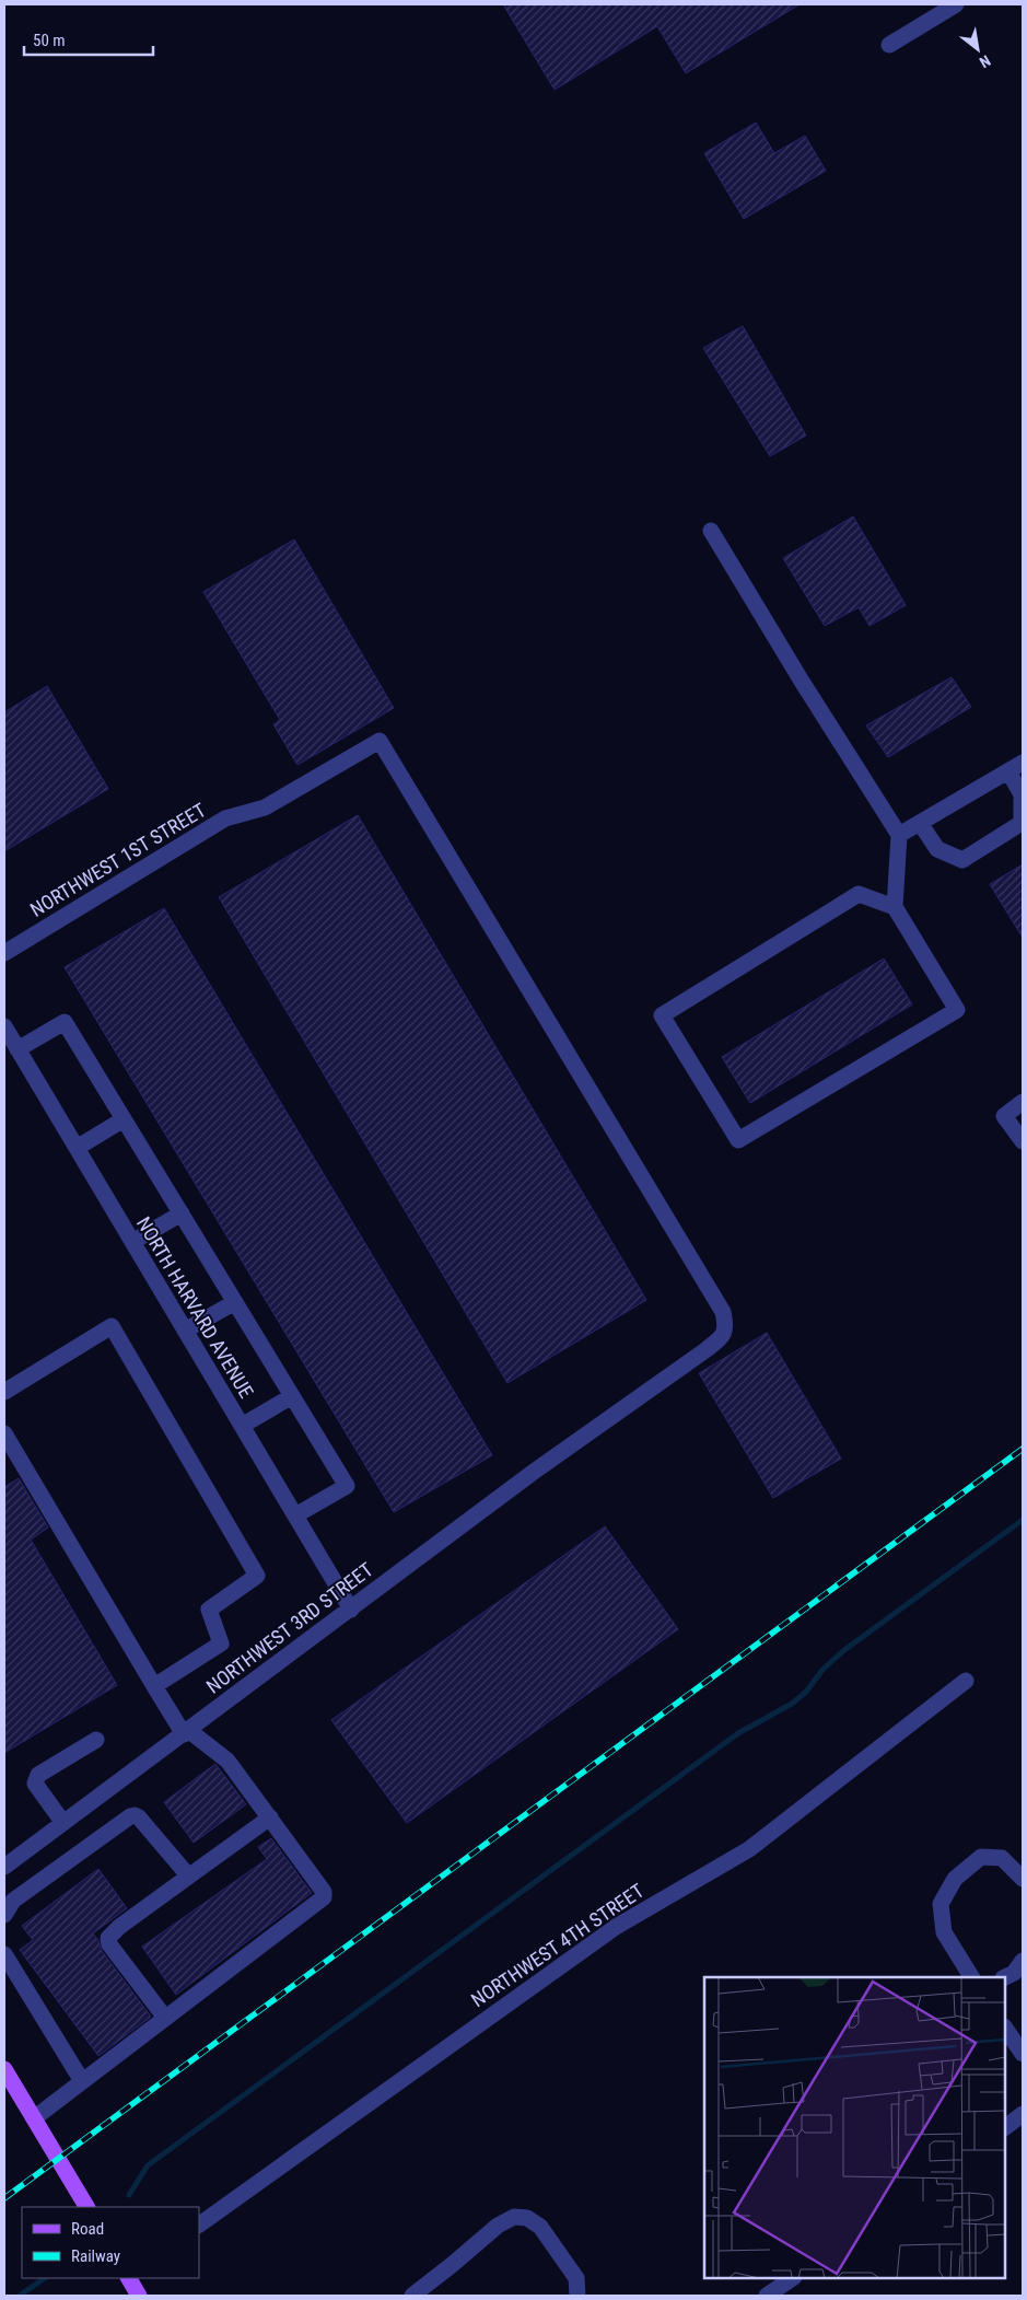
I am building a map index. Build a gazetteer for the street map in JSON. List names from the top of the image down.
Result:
{
  "streets": {
    "street": [
      "NORTHWEST 1ST STREET",
      "NORTH HARVARD AVENUE",
      "NORTHWEST 3RD STREET",
      "NORTHWEST 4TH STREET"
    ]
  },
  "crossings": [
    ["NORTHWEST 1ST STREET", "NORTHWEST 3RD STREET"],
    ["NORTH HARVARD AVENUE", "NORTHWEST 3RD STREET"]
  ],
  "legend": ["Road", "Railway"],
  "scale_bar": "50 m",
  "north": "bottom right"
}
